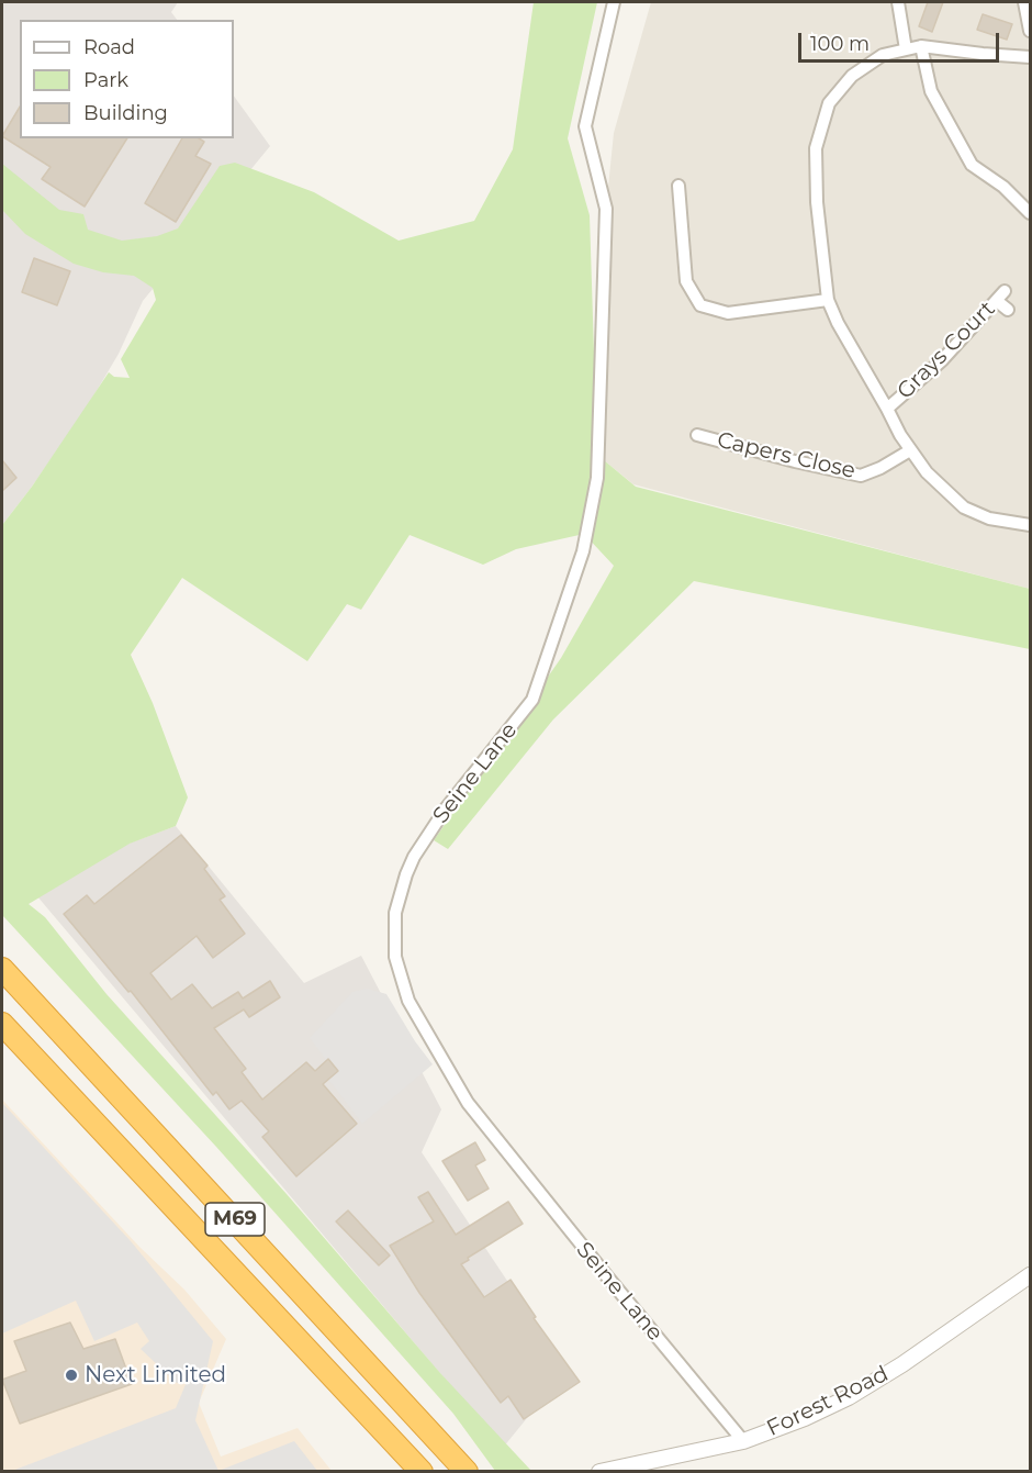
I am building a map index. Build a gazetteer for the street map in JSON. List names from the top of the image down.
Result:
{
  "streets": {
    "highway": ["M69"],
    "street": [
      "Grays Court",
      "Capers Close",
      "Seine Lane",
      "Forest Road"
    ]
  },
  "crossings": [
    ["Seine Lane", "Forest Road"]
  ],
  "places": ["Next Limited"],
  "legend": ["Road", "Park", "Building"],
  "scale_bar": "100 m"
}
